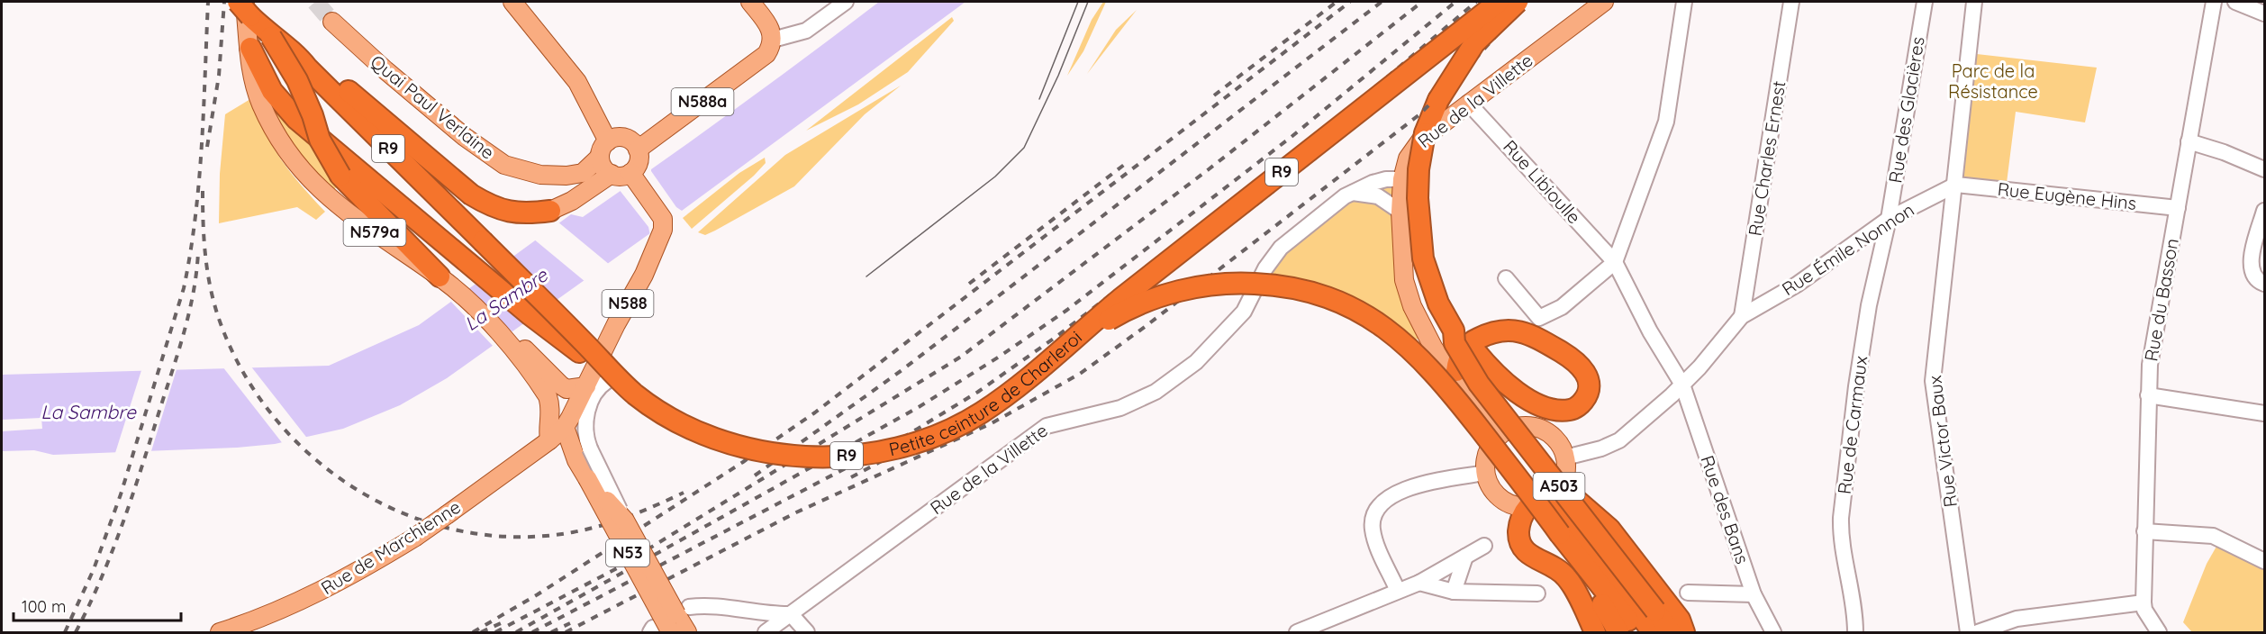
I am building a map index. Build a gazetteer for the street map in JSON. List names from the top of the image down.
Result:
{
  "streets": {
    "highway": ["R9", "Petite ceinture de Charleroi", "A503"],
    "main road": [
      "Rue de la Villette",
      "N588a",
      "Quai Paul Verlaine",
      "N579a",
      "N588",
      "Rue de Marchienne",
      "N53"
    ],
    "street": [
      "Rue des Glacières",
      "Rue Charles Ernest",
      "Rue Libioulle",
      "Rue Eugène Hins",
      "Rue Émile Nonnon",
      "Rue du Basson",
      "Rue de Carmaux",
      "Rue Victor Baux",
      "Rue des Bans"
    ]
  },
  "crossings": [
    ["Rue de la Villette", "Rue Libioulle"],
    ["N588a", "Quai Paul Verlaine"],
    ["N588a", "N588"],
    ["Quai Paul Verlaine", "N588"],
    ["Rue des Glacières", "Rue Émile Nonnon"],
    ["Rue des Glacières", "Rue de Carmaux"],
    ["Rue Charles Ernest", "Rue Émile Nonnon"],
    ["Rue Libioulle", "Rue des Bans"],
    ["Rue Eugène Hins", "Rue Émile Nonnon"],
    ["Rue Eugène Hins", "Rue du Basson"],
    ["Rue Eugène Hins", "Rue Victor Baux"],
    ["N579a", "N588"],
    ["N579a", "Rue de Marchienne"],
    ["Rue Émile Nonnon", "Rue de Carmaux"],
    ["Rue Émile Nonnon", "Rue Victor Baux"],
    ["N588", "Rue de Marchienne"],
    ["N588", "N53"],
    ["Rue de Marchienne", "N53"]
  ],
  "water": ["La Sambre"],
  "parks": ["Parc de la Résistance"],
  "scale_bar": "100 m"
}
